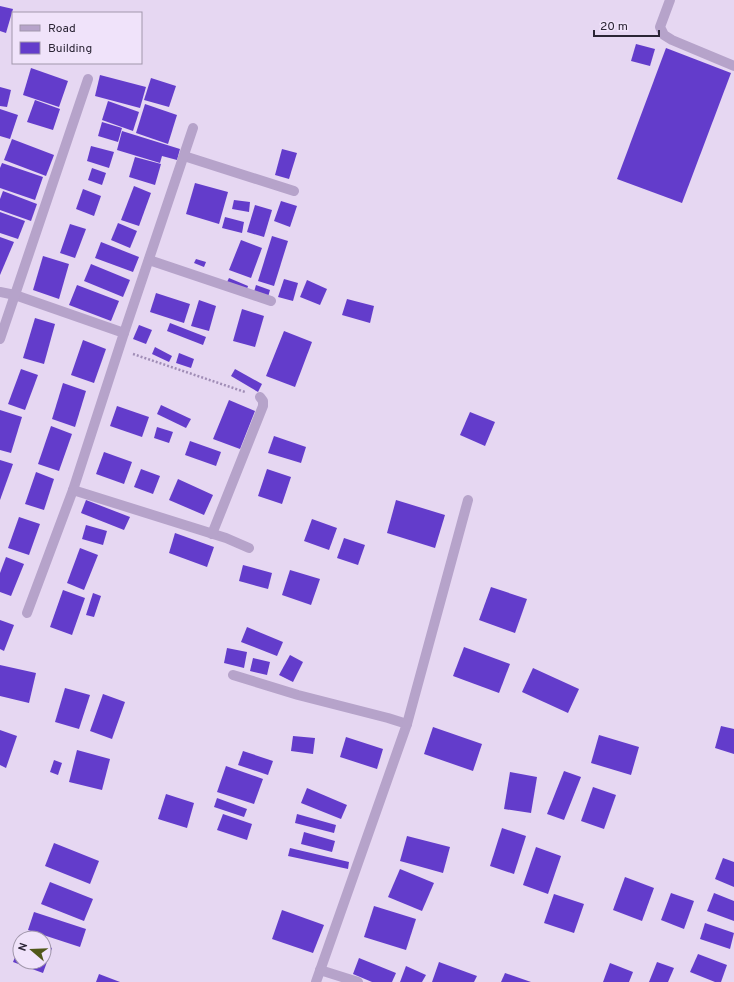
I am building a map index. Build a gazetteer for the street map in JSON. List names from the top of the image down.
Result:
{
  "legend": ["Road", "Building"],
  "scale_bar": "20 m",
  "north": "left"
}
